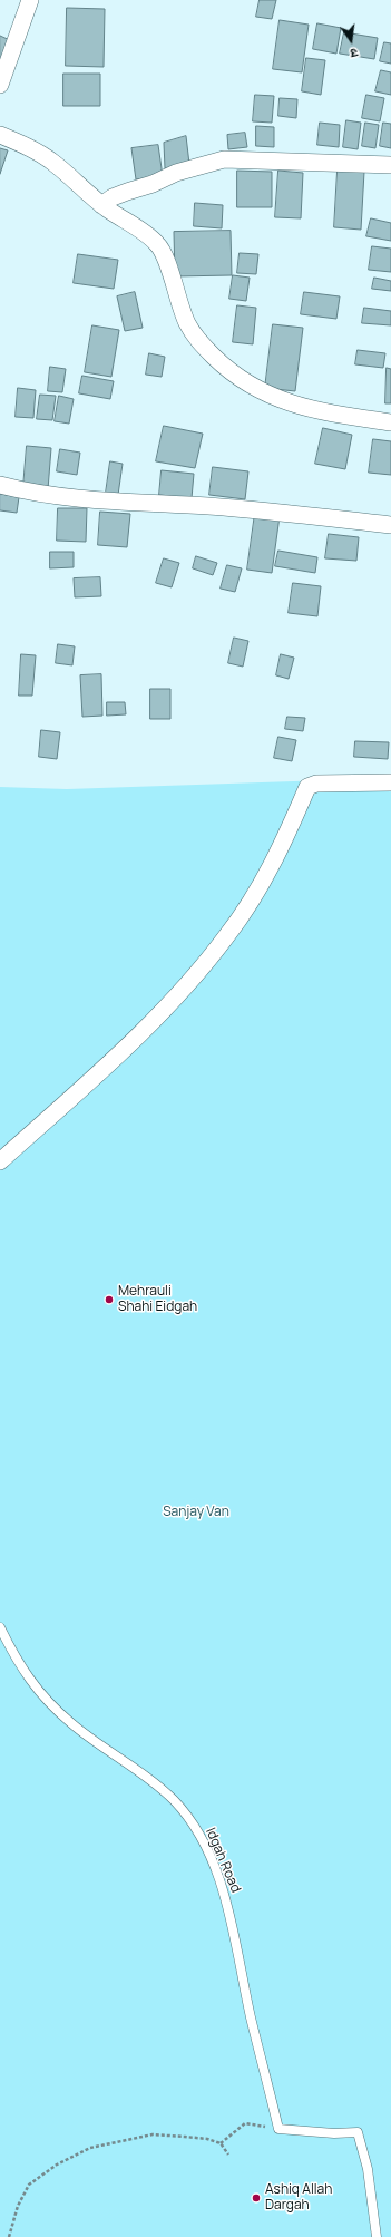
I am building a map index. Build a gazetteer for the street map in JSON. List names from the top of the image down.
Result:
{
  "streets": {
    "lane": ["Idgah Road"]
  },
  "parks": ["Sanjay Van"],
  "places": ["Mehrauli Shahi Eidgah", "Ashiq Allah Dargah"],
  "north": "bottom"
}
